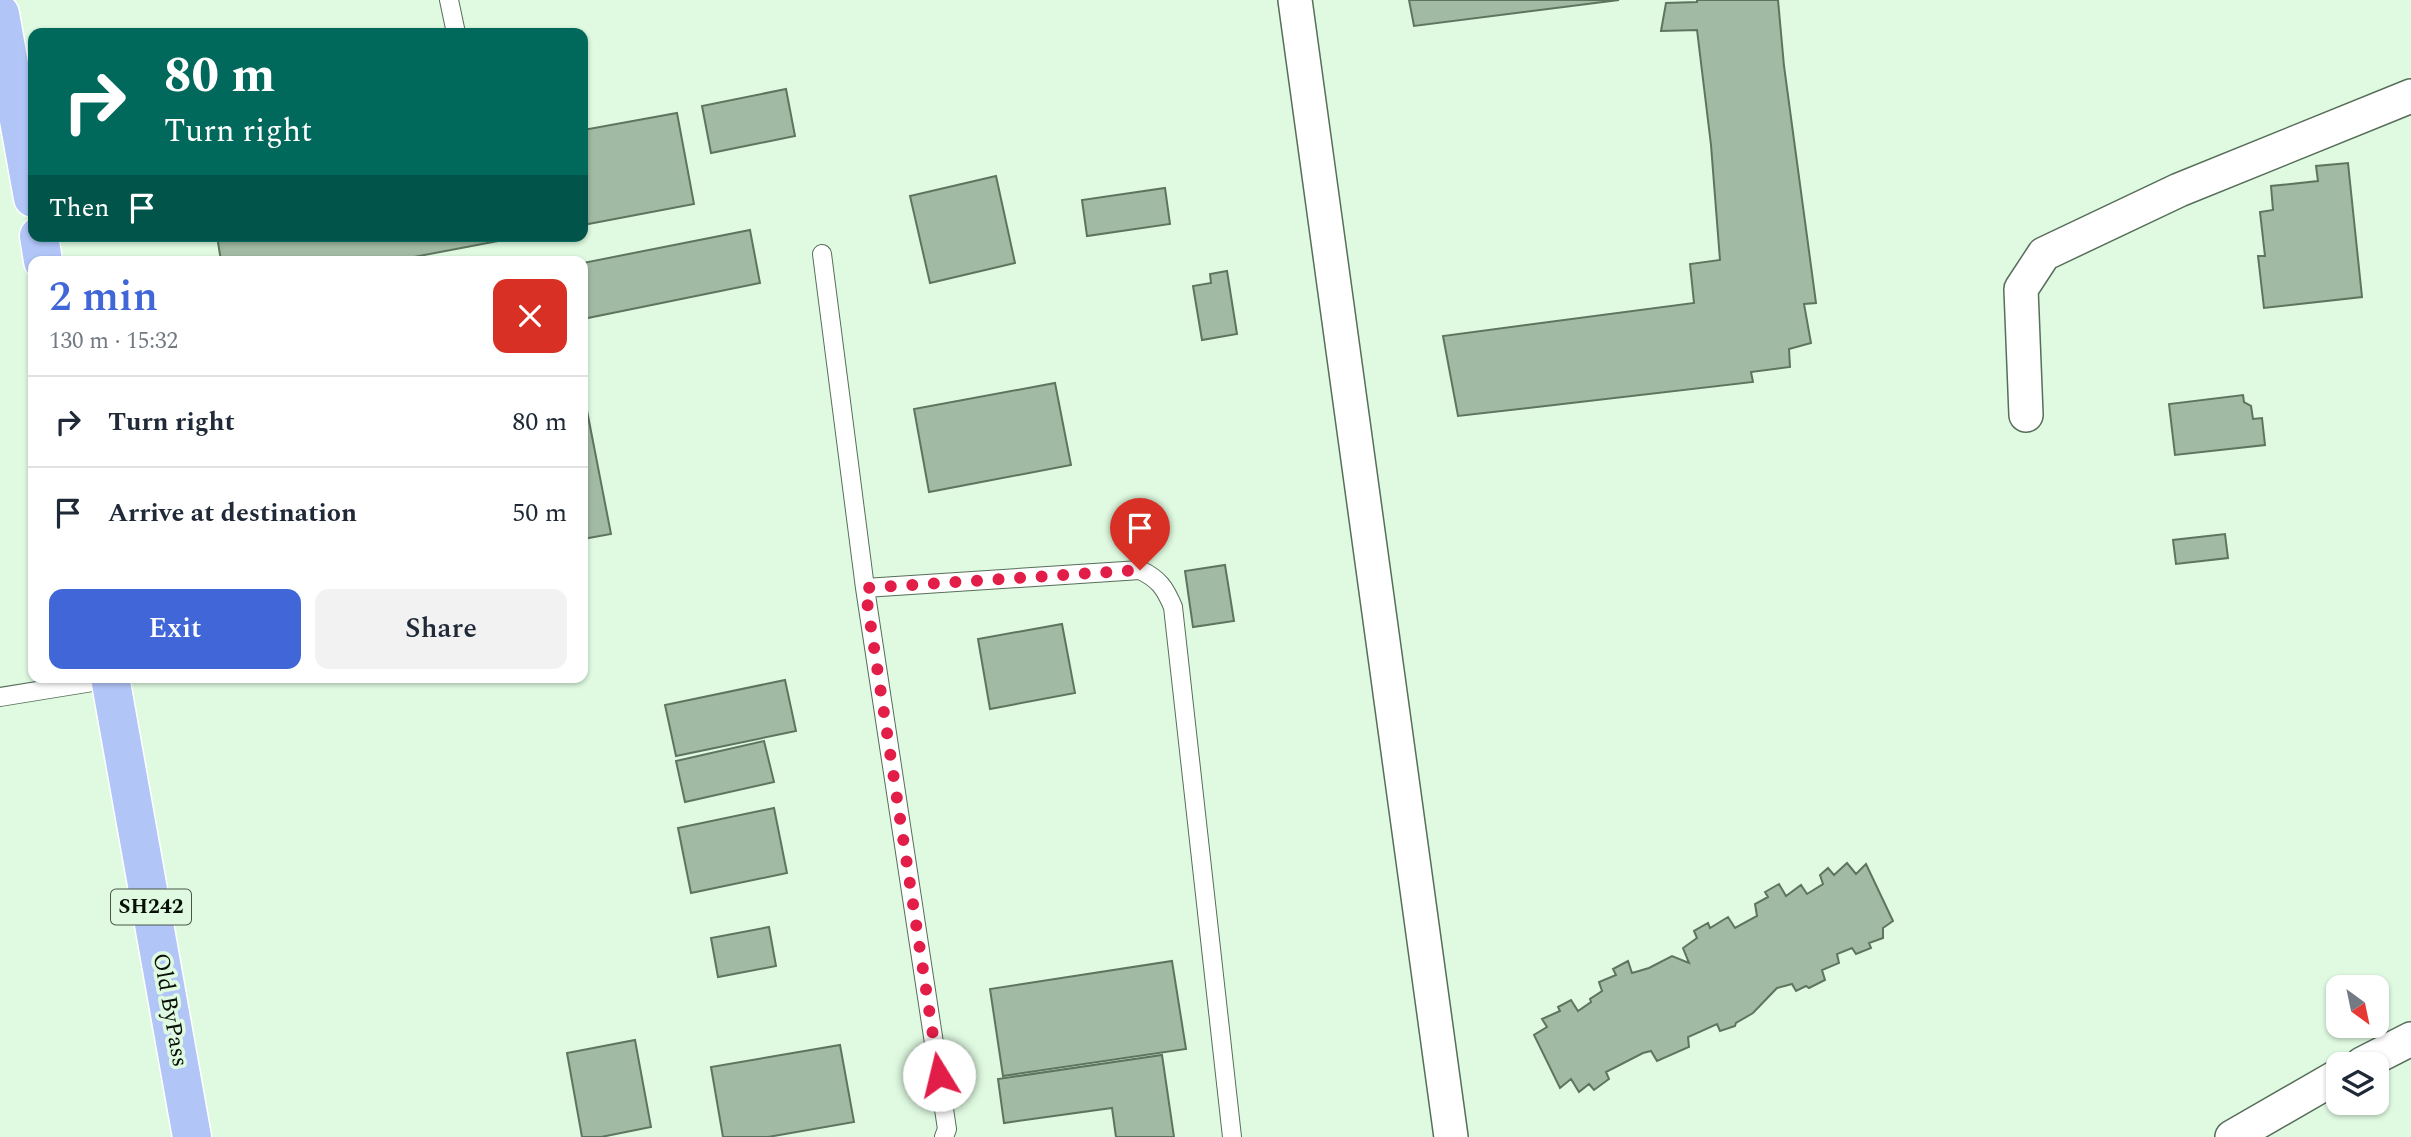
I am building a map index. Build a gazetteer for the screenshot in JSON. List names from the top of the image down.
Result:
{
  "streets": {
    "main road": ["SH242", "Old ByPass"]
  },
  "north": "bottom right",
  "page": {
    "turn": ["80 m", "Turn right"],
    "then": "Then",
    "heading": ["2 min", "130 m · 15:32"],
    "list": [
      {
        "name": "Turn right",
        "value": "80 m"
      },
      {
        "name": "Arrive at destination",
        "value": "50 m"
      }
    ],
    "buttons": ["Exit", "Share"]
  }
}
